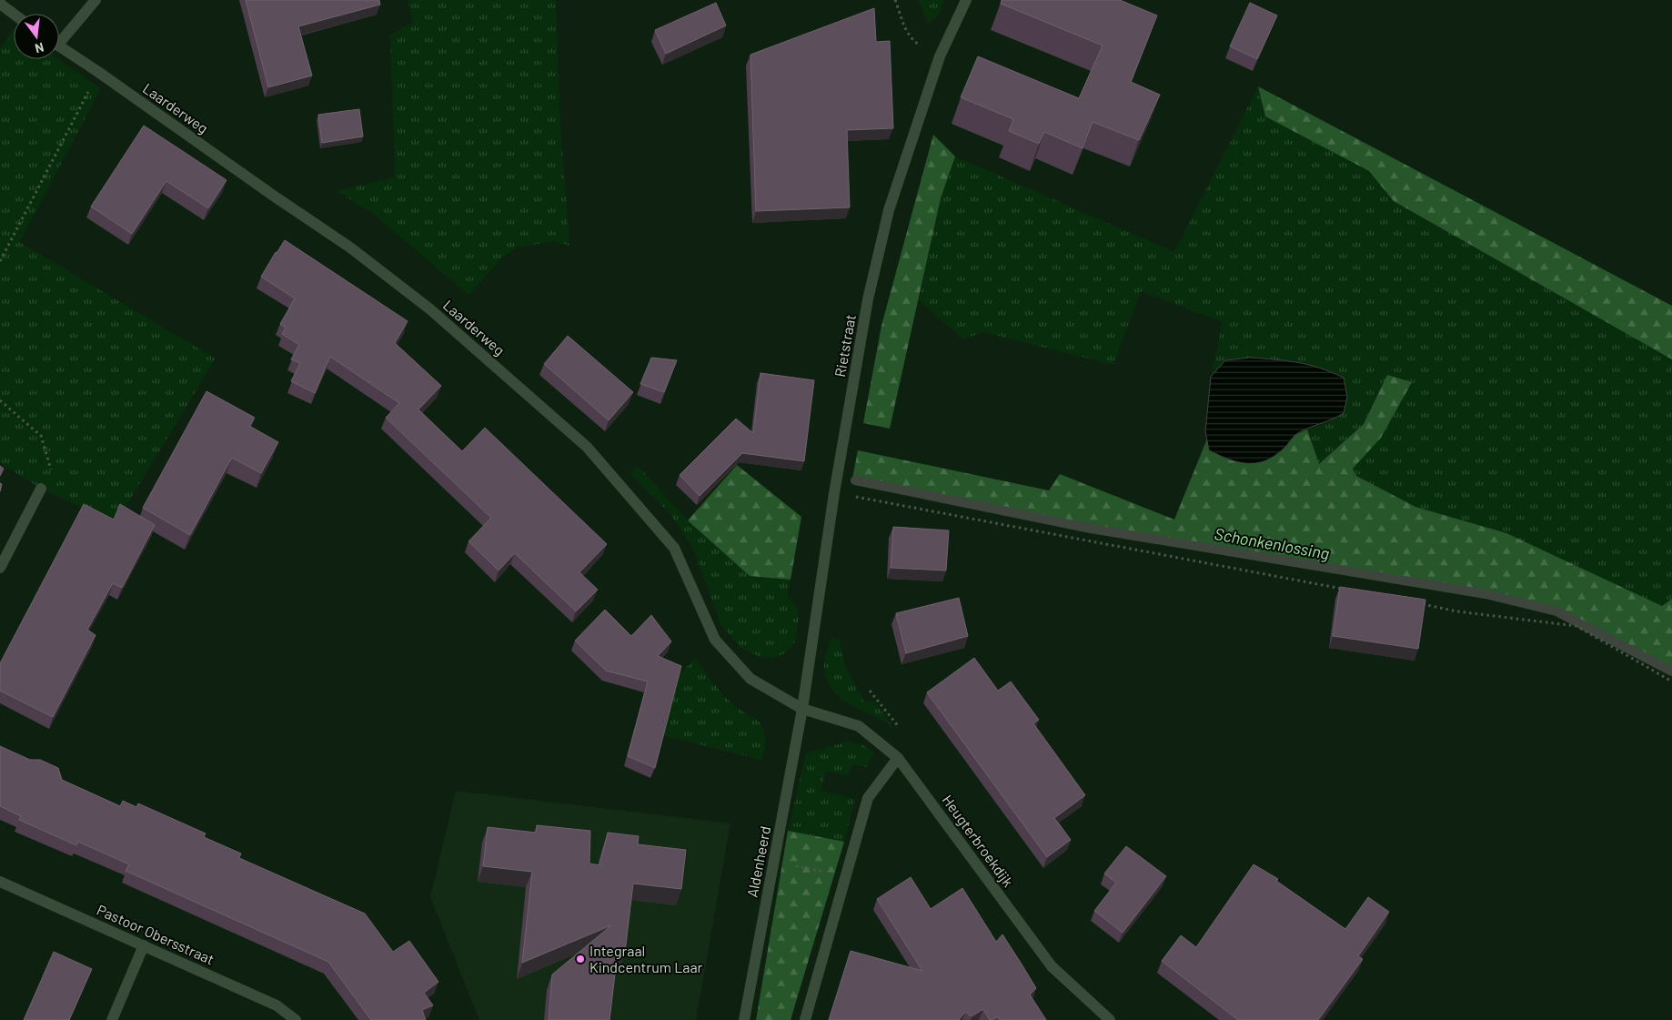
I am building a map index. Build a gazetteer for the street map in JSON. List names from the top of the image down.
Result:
{
  "streets": {
    "street": [
      "Laarderweg",
      "Rietstraat",
      "Heugterbroekdijk",
      "Aldenheerd",
      "Pastoor Obersstraat"
    ]
  },
  "crossings": [
    ["Laarderweg", "Rietstraat"],
    ["Laarderweg", "Heugterbroekdijk"],
    ["Laarderweg", "Aldenheerd"],
    ["Rietstraat", "Heugterbroekdijk"],
    ["Rietstraat", "Aldenheerd"],
    ["Heugterbroekdijk", "Aldenheerd"]
  ],
  "water": ["Schonkenlossing"],
  "places": ["Integraal Kindcentrum Laar"],
  "north": "bottom"
}
